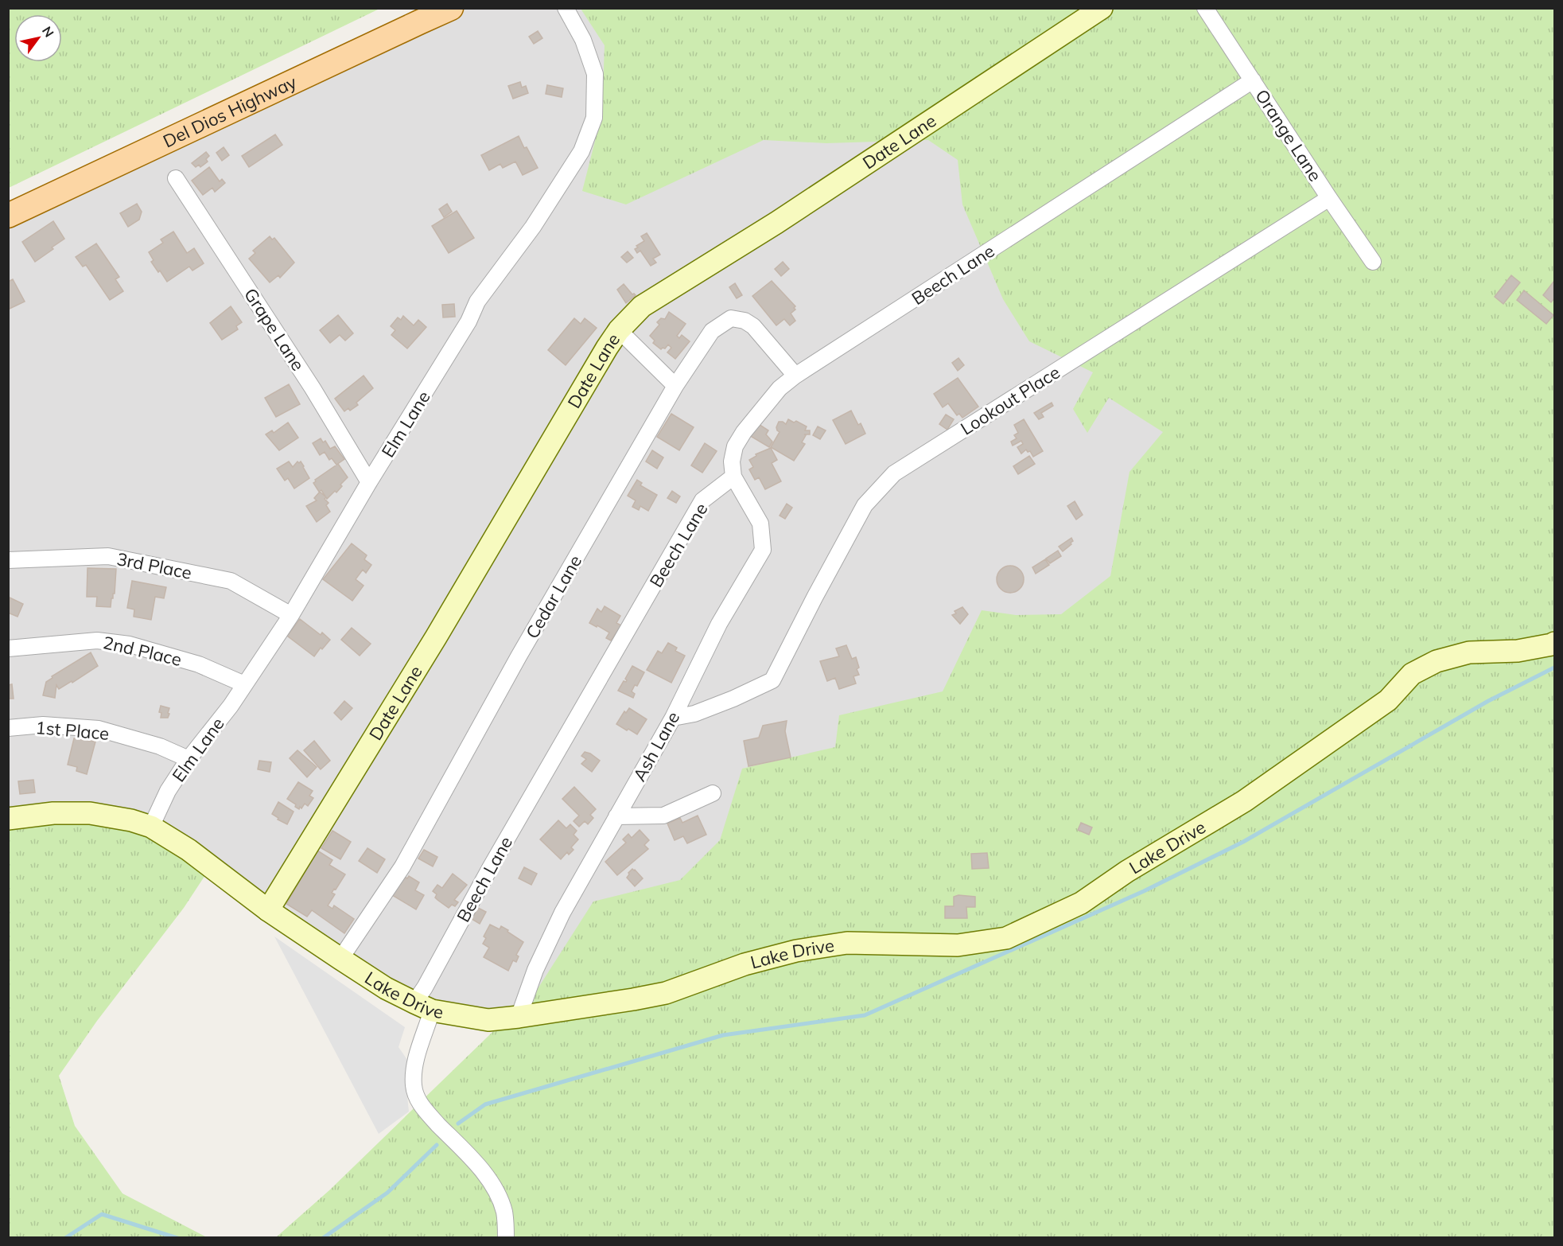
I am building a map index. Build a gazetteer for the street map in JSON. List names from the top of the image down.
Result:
{
  "streets": {
    "main road": ["Del Dios Highway"],
    "street": [
      "Orange Lane",
      "Date Lane",
      "Beech Lane",
      "Grape Lane",
      "Lookout Place",
      "Elm Lane",
      "3rd Place",
      "Cedar Lane",
      "2nd Place",
      "1st Place",
      "Ash Lane",
      "Lake Drive"
    ]
  },
  "crossings": [
    ["Orange Lane", "Beech Lane"],
    ["Orange Lane", "Lookout Place"],
    ["Date Lane", "Lake Drive"],
    ["Beech Lane", "Cedar Lane"],
    ["Beech Lane", "Ash Lane"],
    ["Beech Lane", "Lake Drive"],
    ["Grape Lane", "Elm Lane"],
    ["Lookout Place", "Ash Lane"],
    ["Elm Lane", "3rd Place"],
    ["Elm Lane", "2nd Place"],
    ["Elm Lane", "1st Place"],
    ["Elm Lane", "Lake Drive"],
    ["Cedar Lane", "Lake Drive"],
    ["Ash Lane", "Lake Drive"]
  ],
  "north": "top right"
}
